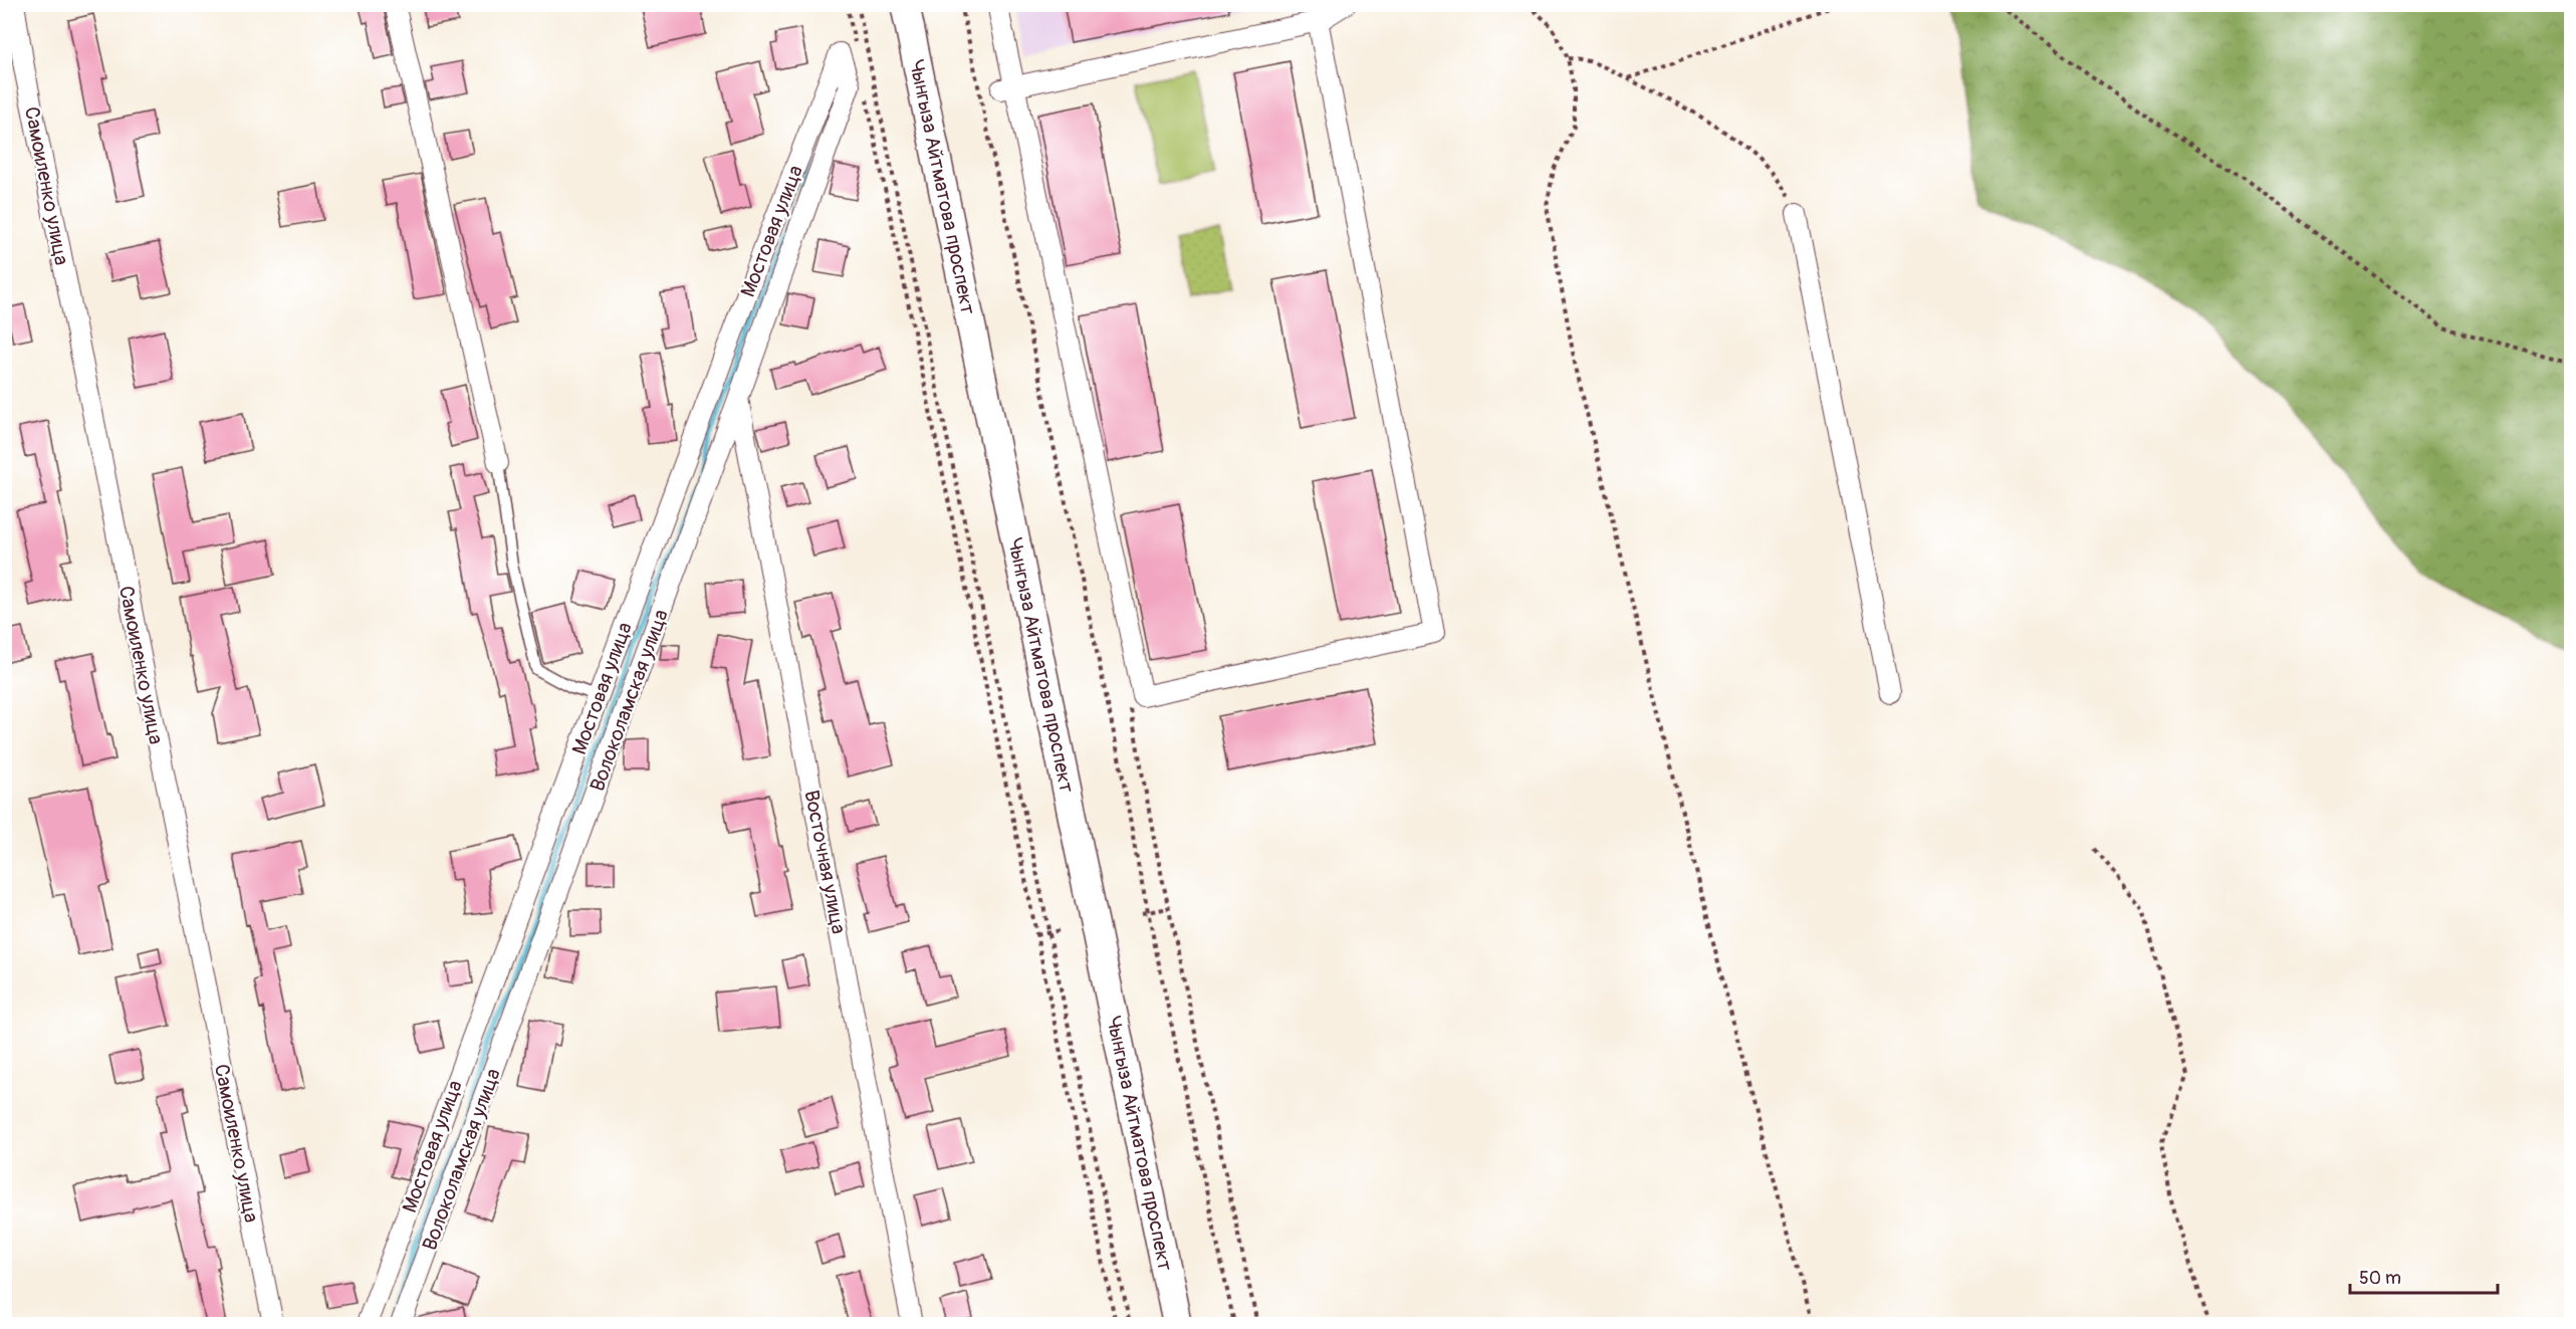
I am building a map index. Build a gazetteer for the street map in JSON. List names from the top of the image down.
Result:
{
  "streets": {
    "main road": ["Чынгыза Айтматова проспект"],
    "street": [
      "Самоиленко улица",
      "Мостовая улица",
      "Волоколамская улица",
      "Восточная улица"
    ]
  },
  "crossings": [
    ["Мостовая улица", "Волоколамская улица"],
    ["Волоколамская улица", "Восточная улица"]
  ],
  "scale_bar": "50 m"
}
